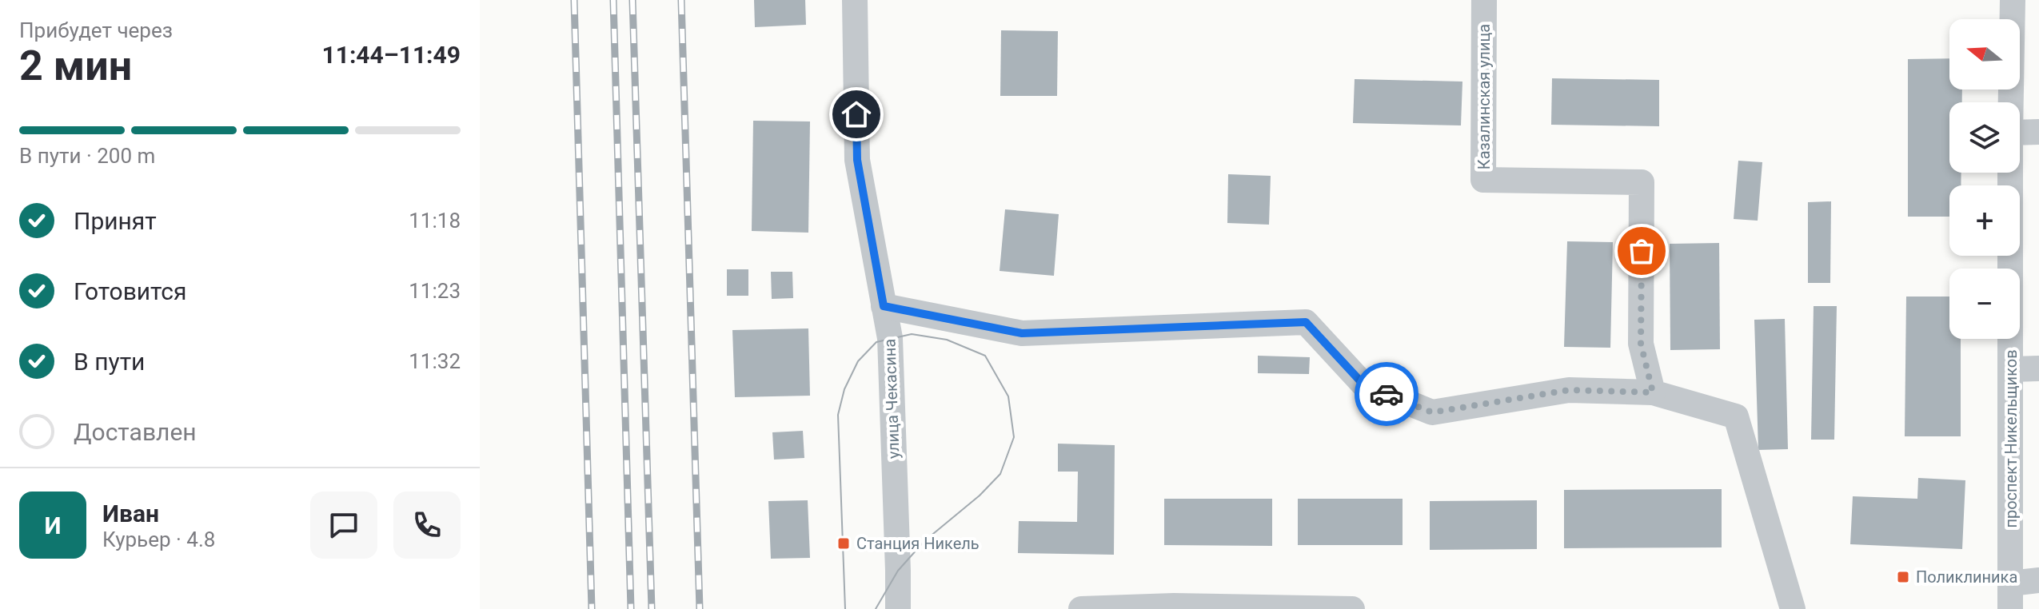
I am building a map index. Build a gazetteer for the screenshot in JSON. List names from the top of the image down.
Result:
{
  "streets": {
    "street": ["Казалинская улица", "улица Чекасина", "проспект Никельщиков"]
  },
  "places": {
    "transit": ["Станция Никель", "Поликлиника"]
  },
  "north": "left",
  "page": {
    "heading": ["2 мин", "Прибудет через", "11:44–11:49"],
    "panel": ["Иван", "Курьер · 4.8"],
    "map_buttons": ["+", "−"],
    "bar": "В пути · 200 m",
    "list": [
      ["Принят", "11:18"],
      ["Готовится", "11:23"],
      ["В пути", "11:32"],
      "Доставлен"
    ],
    "round": "И"
  }
}
